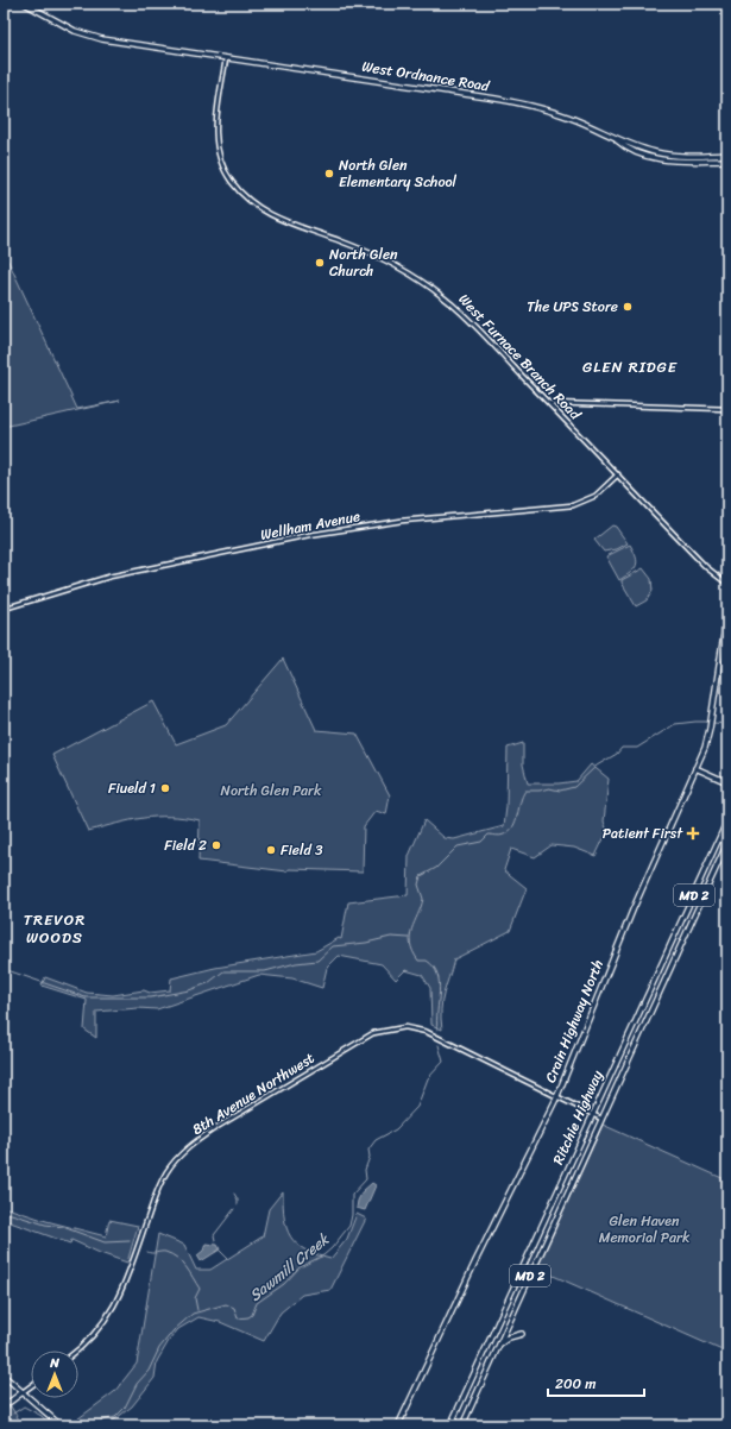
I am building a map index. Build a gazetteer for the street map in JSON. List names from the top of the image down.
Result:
{
  "streets": {
    "main road": [
      "West Ordnance Road",
      "MD 2",
      "Crain Highway North",
      "Ritchie Highway"
    ],
    "street": ["West Furnace Branch Road", "Wellham Avenue", "8th Avenue Northwest"]
  },
  "crossings": [
    ["West Ordnance Road", "West Furnace Branch Road"],
    ["West Furnace Branch Road", "Wellham Avenue"],
    ["Crain Highway North", "8th Avenue Northwest"],
    ["8th Avenue Northwest", "Ritchie Highway"]
  ],
  "districts": ["GLEN RIDGE", "TREVOR WOODS"],
  "water": ["Sawmill Creek"],
  "parks": ["North Glen Park", "Glen Haven Memorial Park"],
  "places": {
    "other": [
      "North Glen Elementary School",
      "North Glen Church",
      "The UPS Store",
      "Fiueld 1",
      "Field 2",
      "Field 3"
    ],
    "health": ["Patient First"]
  },
  "scale_bar": "200 m",
  "north": "top"
}
